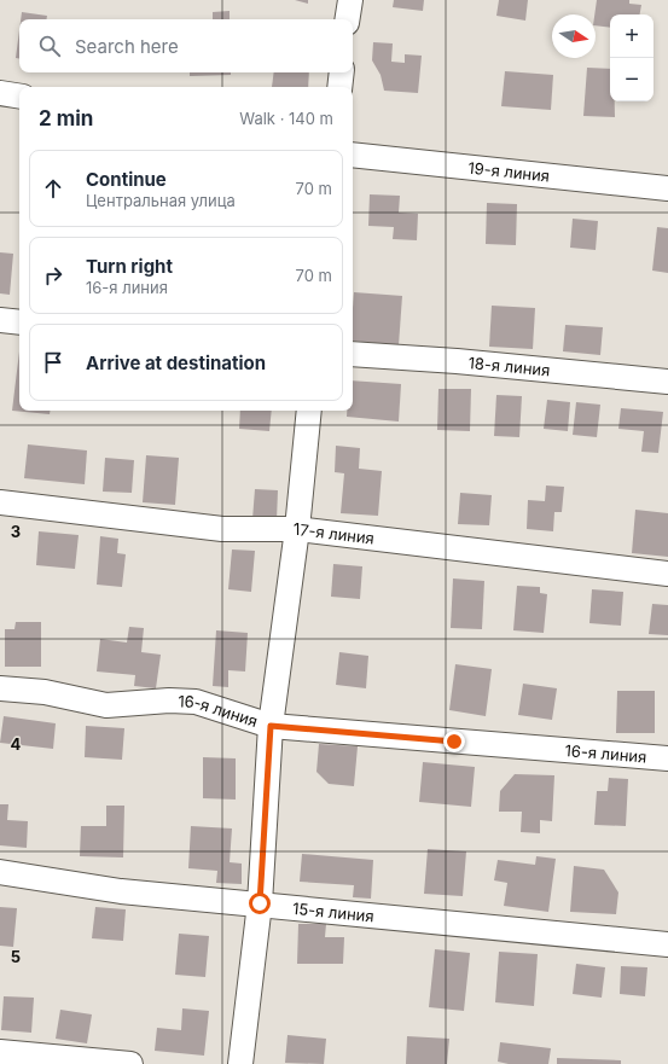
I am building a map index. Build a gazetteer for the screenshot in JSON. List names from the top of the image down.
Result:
{
  "streets": {
    "street": [
      "19-я линия",
      "18-я линия",
      "17-я линия",
      "16-я линия",
      "15-я линия"
    ]
  },
  "north": "right",
  "page": {
    "map_buttons": ["+", "−"],
    "search": "Search here",
    "heading": ["2 min", "Walk · 140 m"],
    "list": [
      ["Continue", "Центральная улица", "70 m"],
      ["Turn right", "16-я линия", "70 m"],
      "Arrive at destination"
    ]
  },
  "grid": {
    "rows": ["3", "4", "5"]
  }
}
